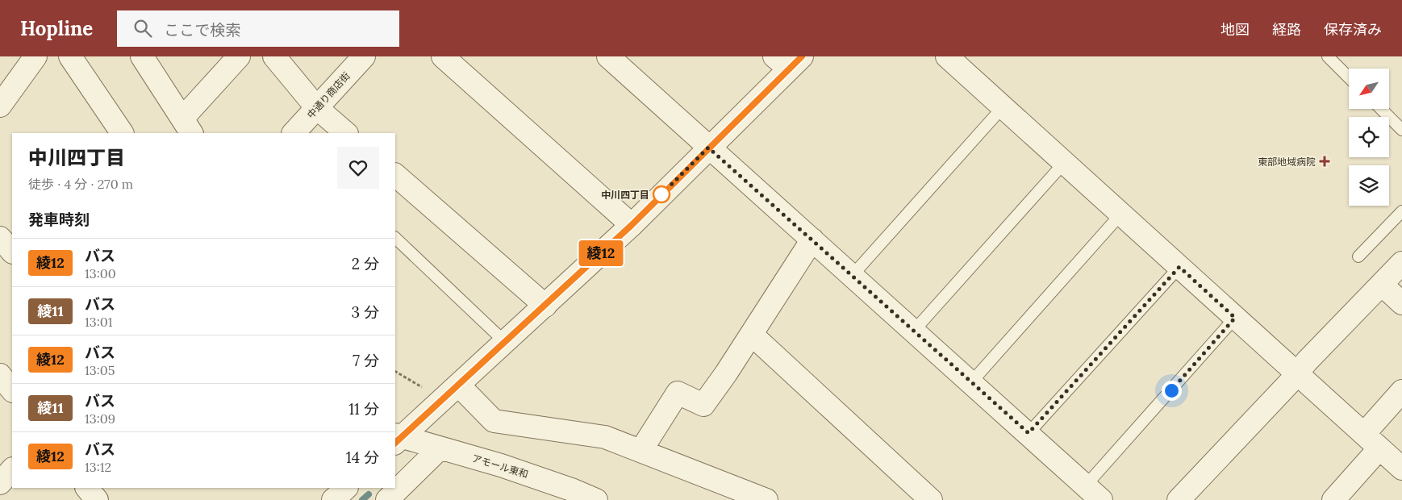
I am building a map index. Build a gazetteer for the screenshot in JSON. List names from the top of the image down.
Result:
{
  "streets": {
    "street": ["中通り商店街", "アモール東和"]
  },
  "places": {
    "health": ["東部地域病院"],
    "other": ["中川四丁目"]
  },
  "lines": ["bus line 綾12"],
  "north": "bottom left",
  "page": {
    "header": "Hopline",
    "search": "ここで検索",
    "nav": ["地図", "経路", "保存済み"],
    "on_map": "綾12",
    "heading": [
      ["中川四丁目", "徒歩 · 4 分 · 270 m"],
      "発車時刻"
    ],
    "list": [
      {
        "mark": "綾12",
        "name": "バス",
        "note": "13:00",
        "value": "2 分"
      },
      {
        "mark": "綾11",
        "name": "バス",
        "note": "13:01",
        "value": "3 分"
      },
      {
        "mark": "綾12",
        "name": "バス",
        "note": "13:05",
        "value": "7 分"
      },
      {
        "mark": "綾11",
        "name": "バス",
        "note": "13:09",
        "value": "11 分"
      },
      {
        "mark": "綾12",
        "name": "バス",
        "note": "13:12",
        "value": "14 分"
      }
    ]
  }
}
